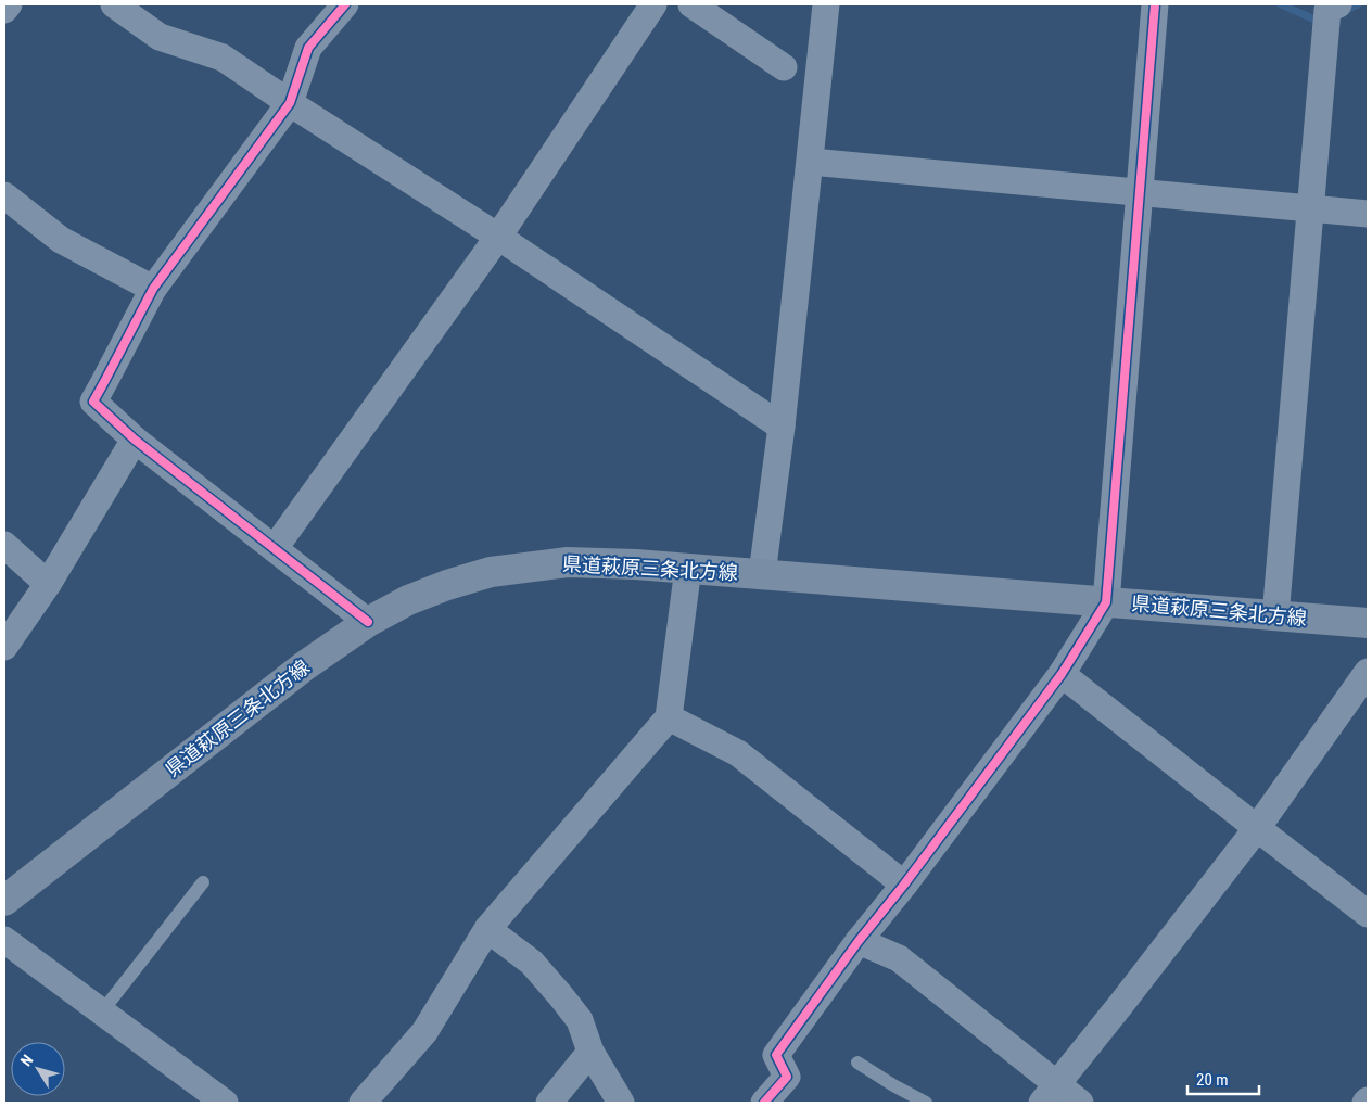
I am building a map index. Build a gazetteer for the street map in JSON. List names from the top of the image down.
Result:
{
  "streets": {
    "main road": ["県道萩原三条北方線"]
  },
  "scale_bar": "20 m",
  "north": "top left"
}
